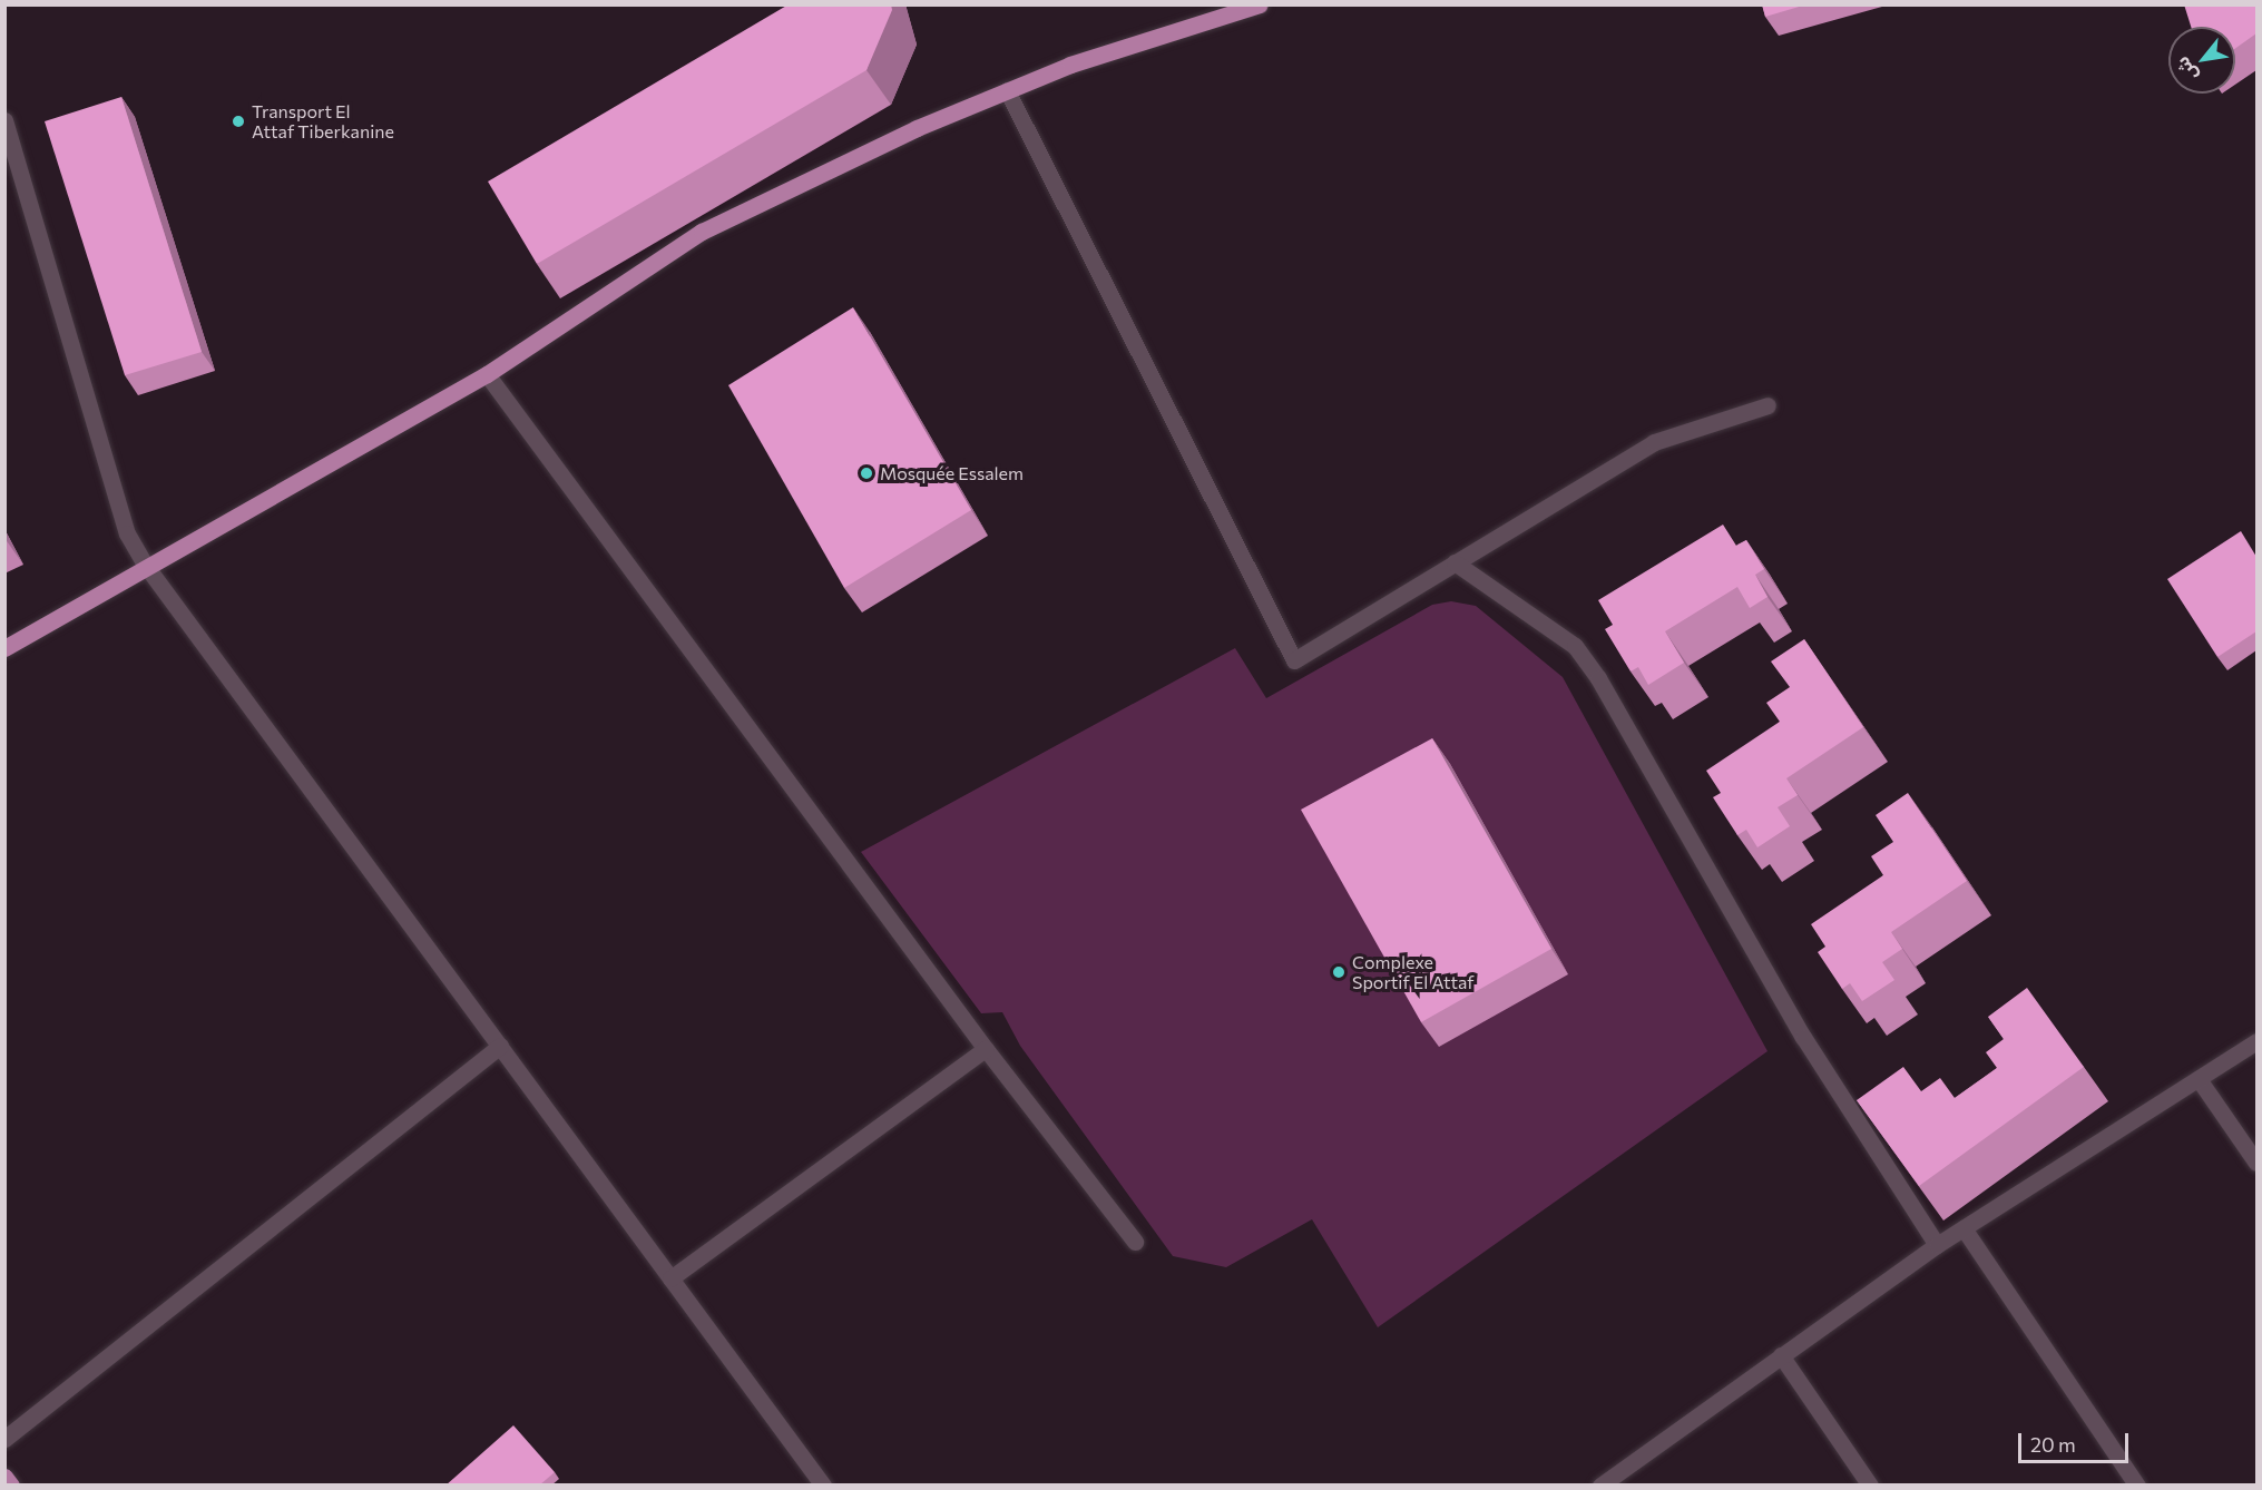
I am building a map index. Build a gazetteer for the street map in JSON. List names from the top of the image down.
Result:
{
  "places": ["Transport El Attaf Tiberkanine", "Mosquée Essalem", "Complexe Sportif El Attaf"],
  "scale_bar": "20 m",
  "north": "bottom left"
}
